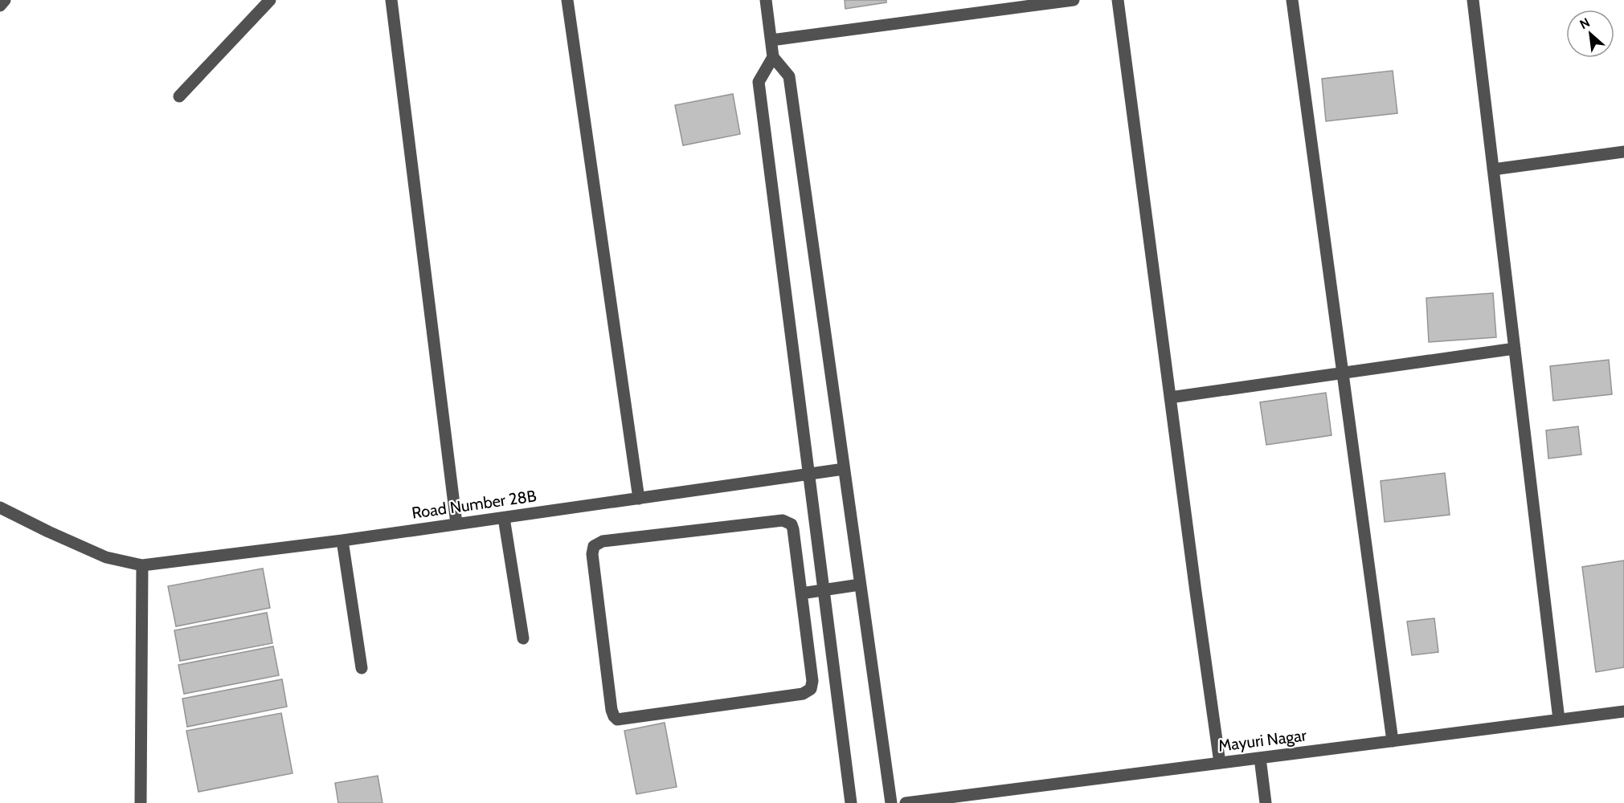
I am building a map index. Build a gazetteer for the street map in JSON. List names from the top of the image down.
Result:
{
  "streets": {
    "street": ["Road Number 28B", "Mayuri Nagar"]
  },
  "north": "top left"
}
